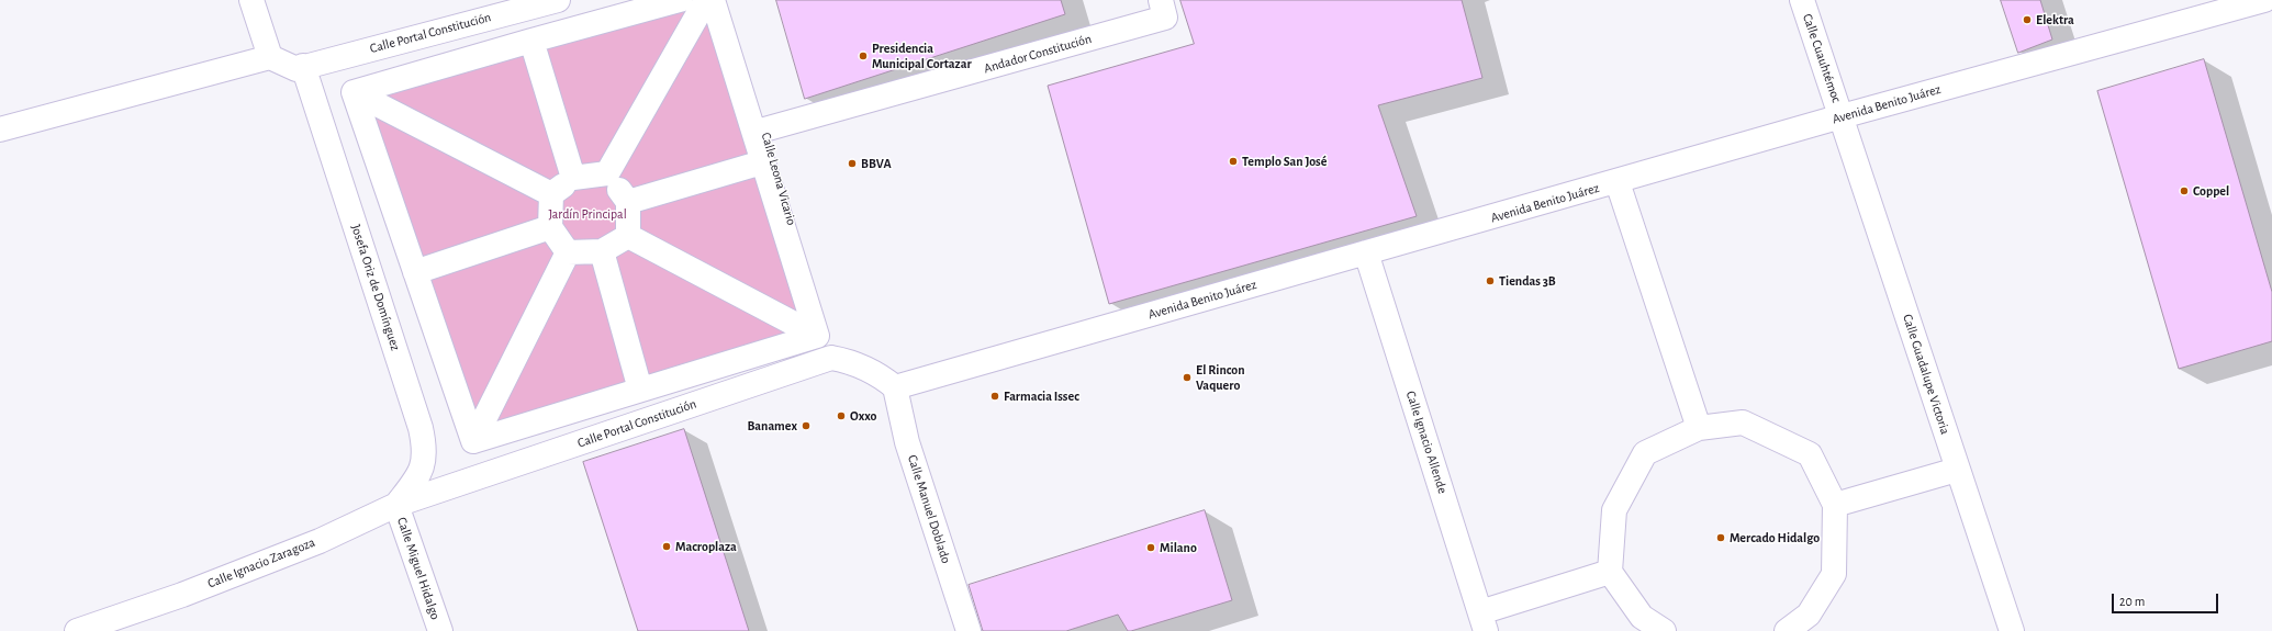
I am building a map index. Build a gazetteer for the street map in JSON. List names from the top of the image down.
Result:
{
  "streets": {
    "street": [
      "Calle Portal Constitución",
      "Andador Constitución",
      "Calle Cuauhtémoc",
      "Avenida Benito Juárez",
      "Calle Leona Vicario",
      "Josefa Oriz de Domínguez",
      "Calle Guadalupe Victoria",
      "Calle Ignacio Allende",
      "Calle Manuel Doblado",
      "Calle Ignacio Zaragoza",
      "Calle Miguel Hidalgo"
    ]
  },
  "crossings": [
    ["Calle Portal Constitución", "Calle Leona Vicario"],
    ["Calle Portal Constitución", "Josefa Oriz de Domínguez"],
    ["Calle Portal Constitución", "Calle Ignacio Zaragoza"],
    ["Andador Constitución", "Calle Leona Vicario"],
    ["Calle Cuauhtémoc", "Avenida Benito Juárez"],
    ["Calle Cuauhtémoc", "Calle Guadalupe Victoria"],
    ["Avenida Benito Juárez", "Calle Guadalupe Victoria"],
    ["Avenida Benito Juárez", "Calle Ignacio Allende"],
    ["Avenida Benito Juárez", "Calle Manuel Doblado"],
    ["Josefa Oriz de Domínguez", "Calle Ignacio Zaragoza"],
    ["Josefa Oriz de Domínguez", "Calle Miguel Hidalgo"],
    ["Calle Ignacio Zaragoza", "Calle Miguel Hidalgo"]
  ],
  "parks": ["Jardín Principal"],
  "places": [
    "Elektra",
    "Presidencia Municipal Cortazar",
    "Templo San José",
    "BBVA",
    "Coppel",
    "Tiendas 3B",
    "El Rincon Vaquero",
    "Farmacia Issec",
    "Oxxo",
    "Banamex",
    "Mercado Hidalgo",
    "Macroplaza",
    "Milano"
  ],
  "scale_bar": "20 m"
}
